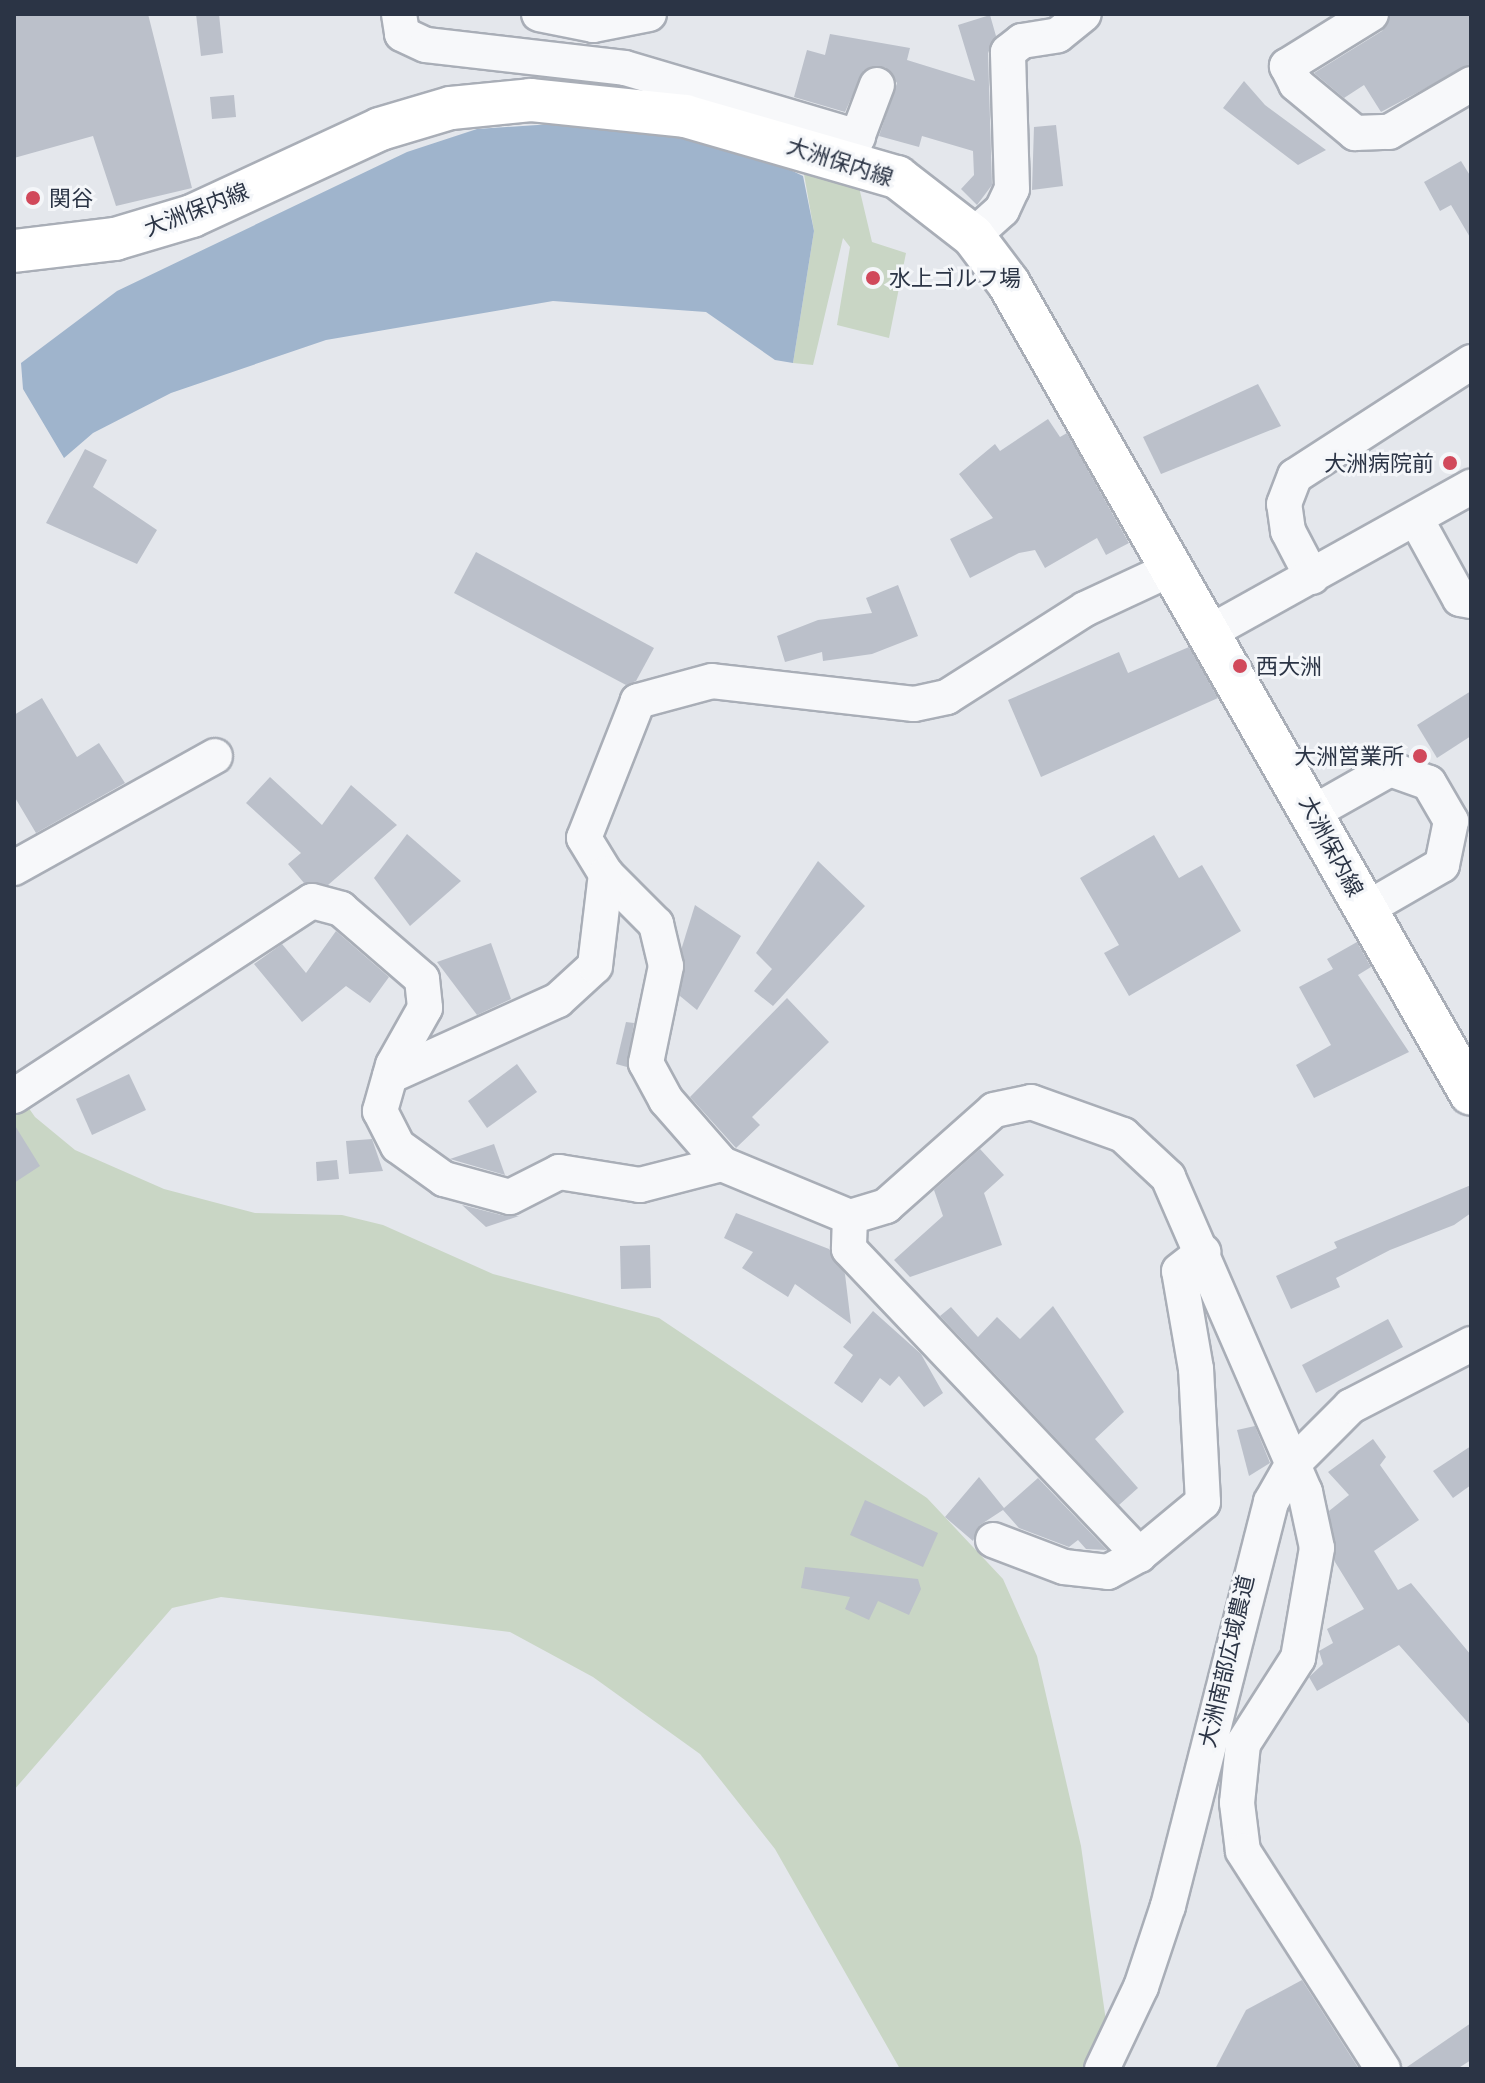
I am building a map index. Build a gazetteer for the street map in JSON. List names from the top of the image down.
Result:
{
  "streets": {
    "main road": ["大洲保内線"],
    "street": ["大洲南部広域農道"]
  },
  "places": [
    "関谷",
    "水上ゴルフ場",
    "大洲病院前",
    "西大洲",
    "大洲営業所"
  ]
}
